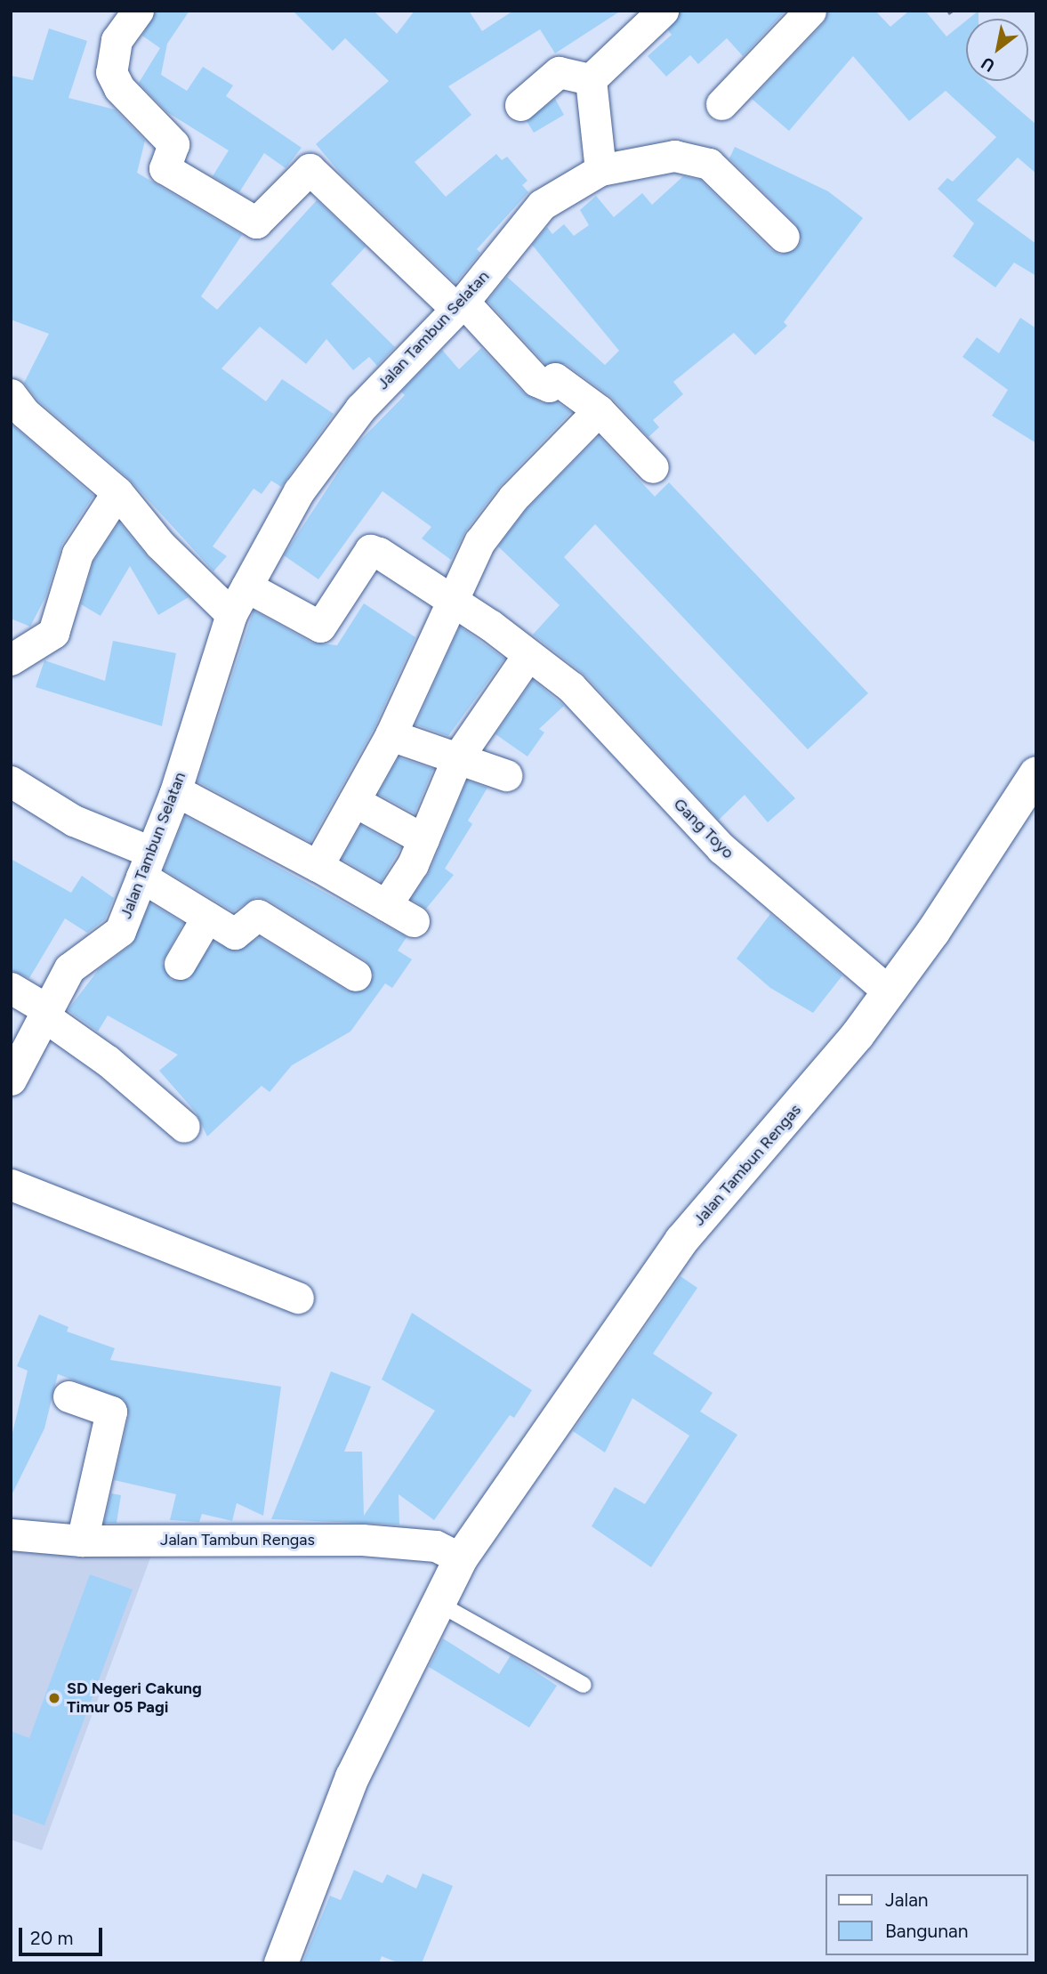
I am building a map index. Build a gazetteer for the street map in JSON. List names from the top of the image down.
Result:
{
  "streets": {
    "street": ["Jalan Tambun Selatan", "Gang Toyo", "Jalan Tambun Rengas"]
  },
  "crossings": [
    ["Jalan Tambun Selatan", "Gang Toyo"],
    ["Gang Toyo", "Jalan Tambun Rengas"]
  ],
  "places": ["SD Negeri Cakung Timur 05 Pagi"],
  "legend": ["Jalan", "Bangunan"],
  "scale_bar": "20 m",
  "north": "bottom left"
}
